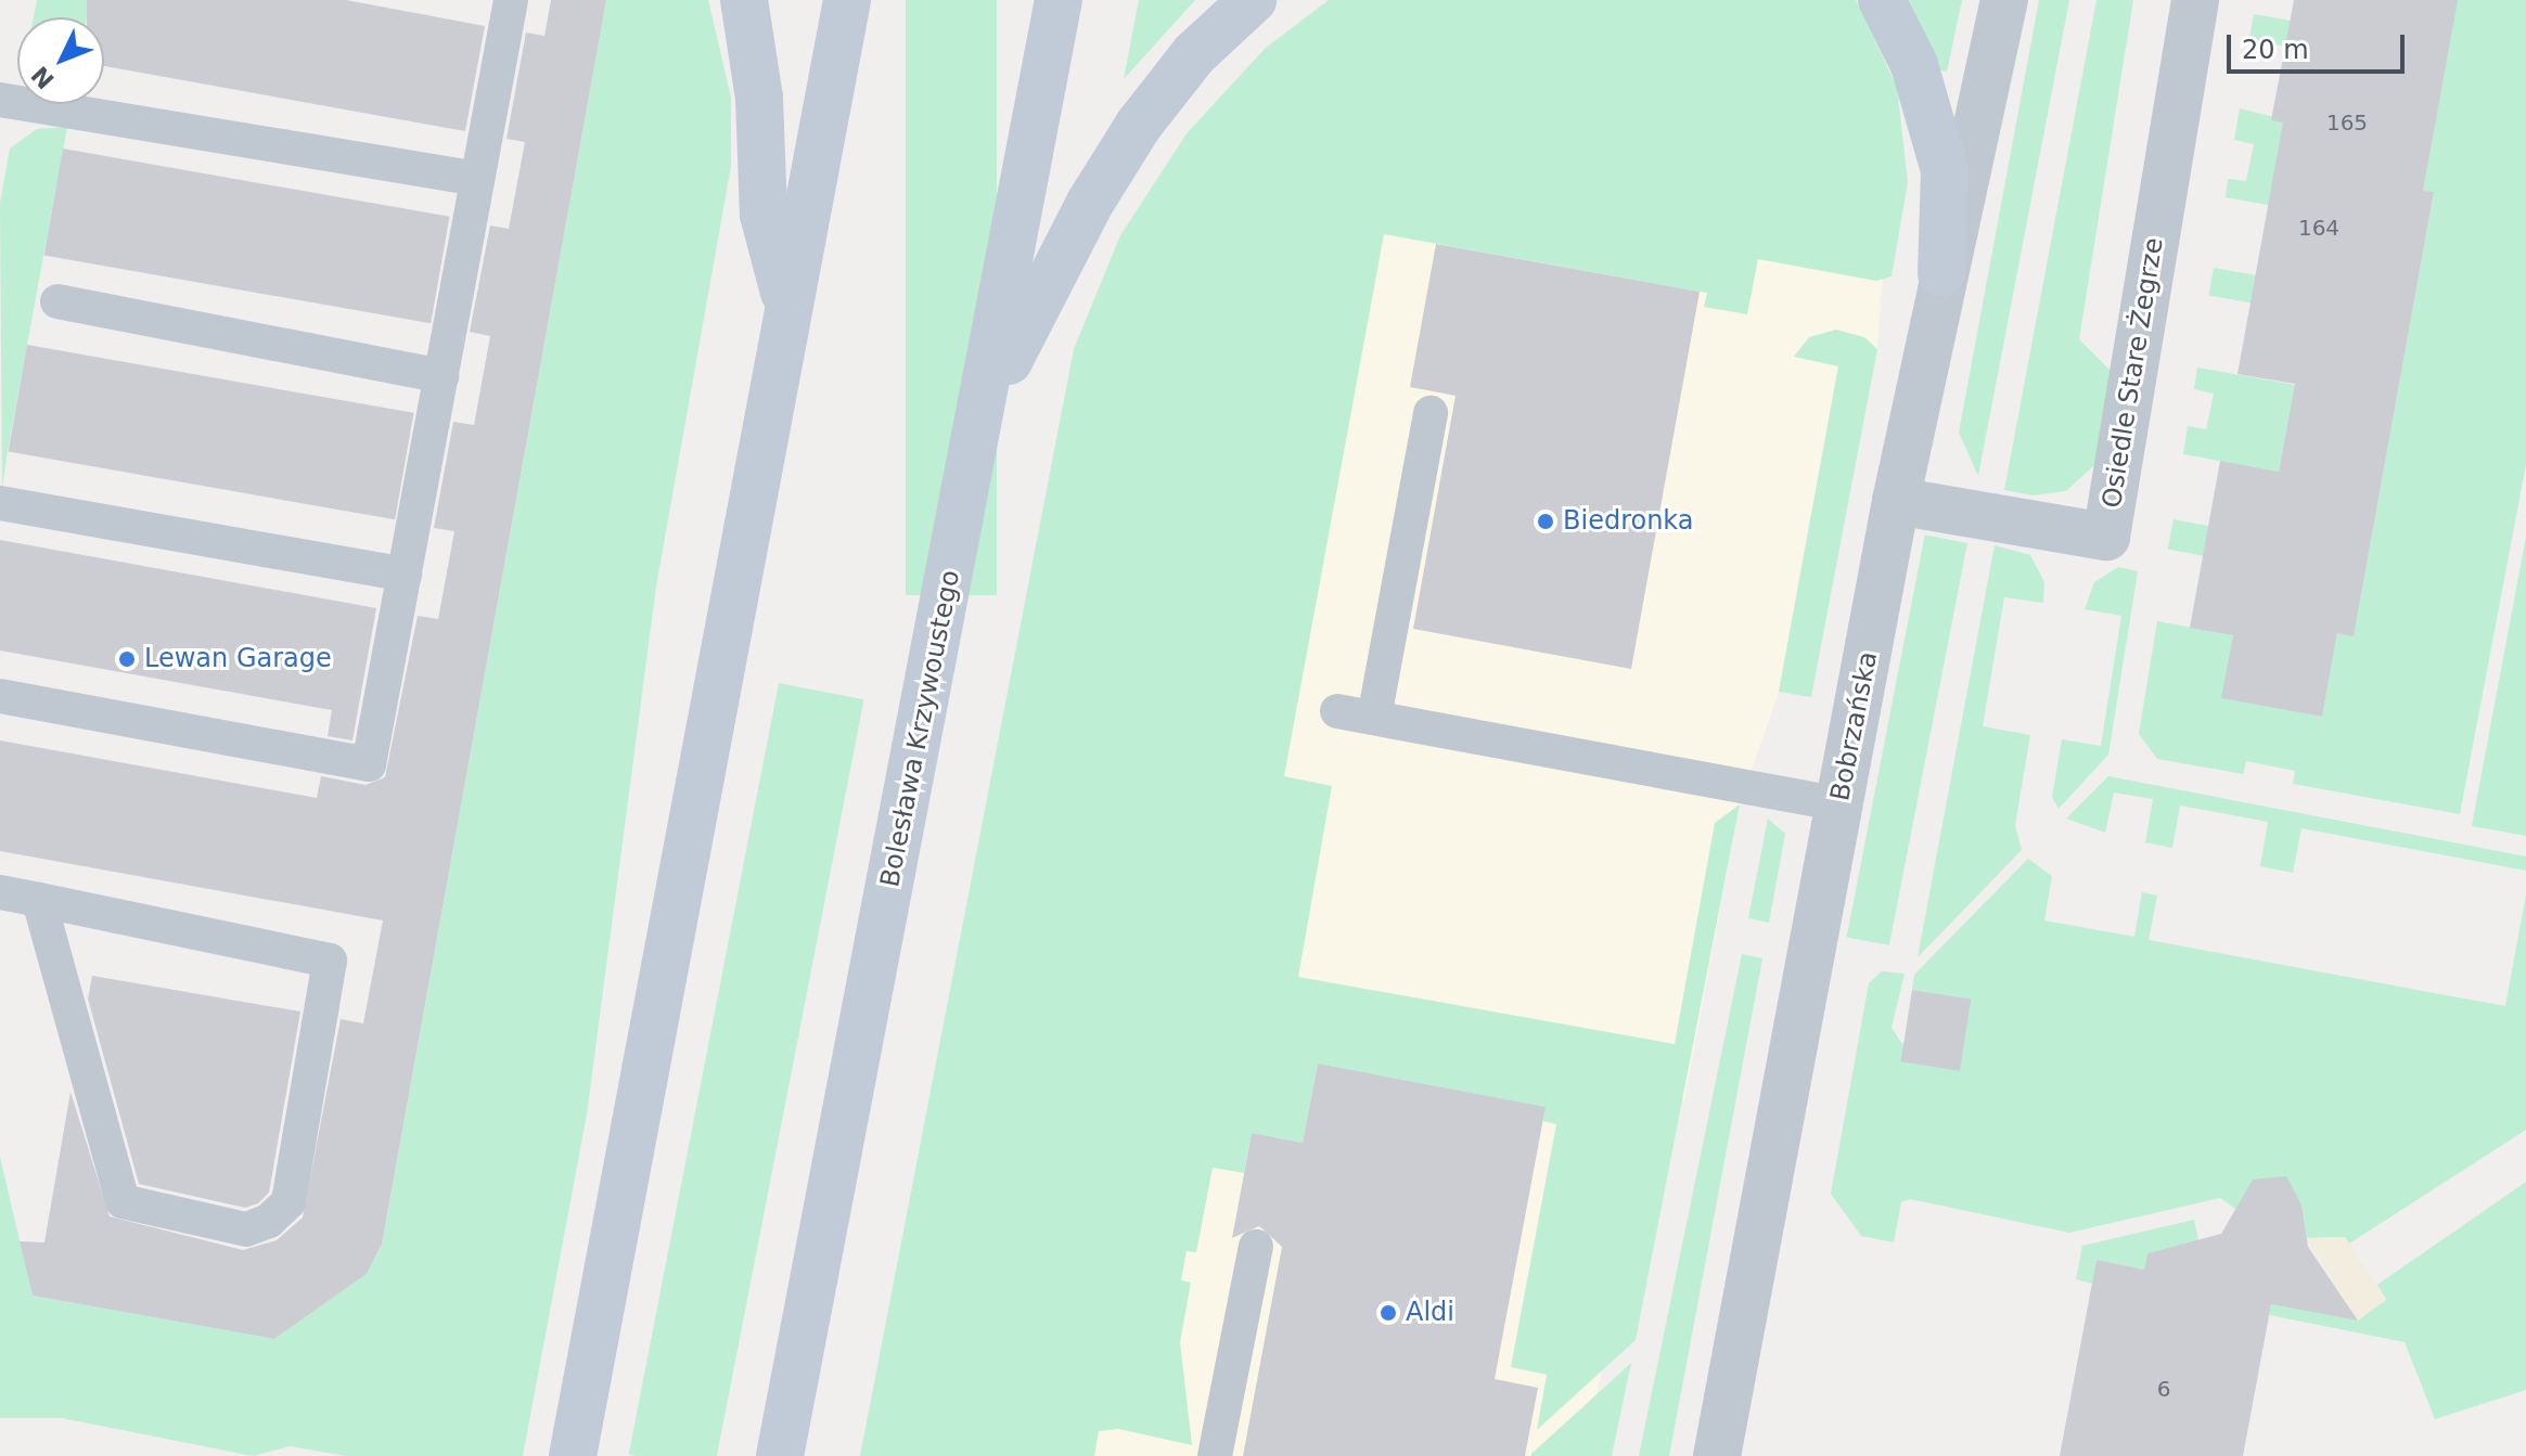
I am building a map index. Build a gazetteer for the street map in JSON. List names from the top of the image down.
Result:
{
  "streets": {
    "main road": ["Bolesława Krzywoustego"],
    "street": ["Osiedle Stare Żegrze", "Bobrzańska"]
  },
  "crossings": [
    ["Osiedle Stare Żegrze", "Bobrzańska"]
  ],
  "places": ["Biedronka", "Lewan Garage", "Aldi"],
  "house_numbers": ["165", "164", "6"],
  "scale_bar": "20 m",
  "north": "bottom left"
}
